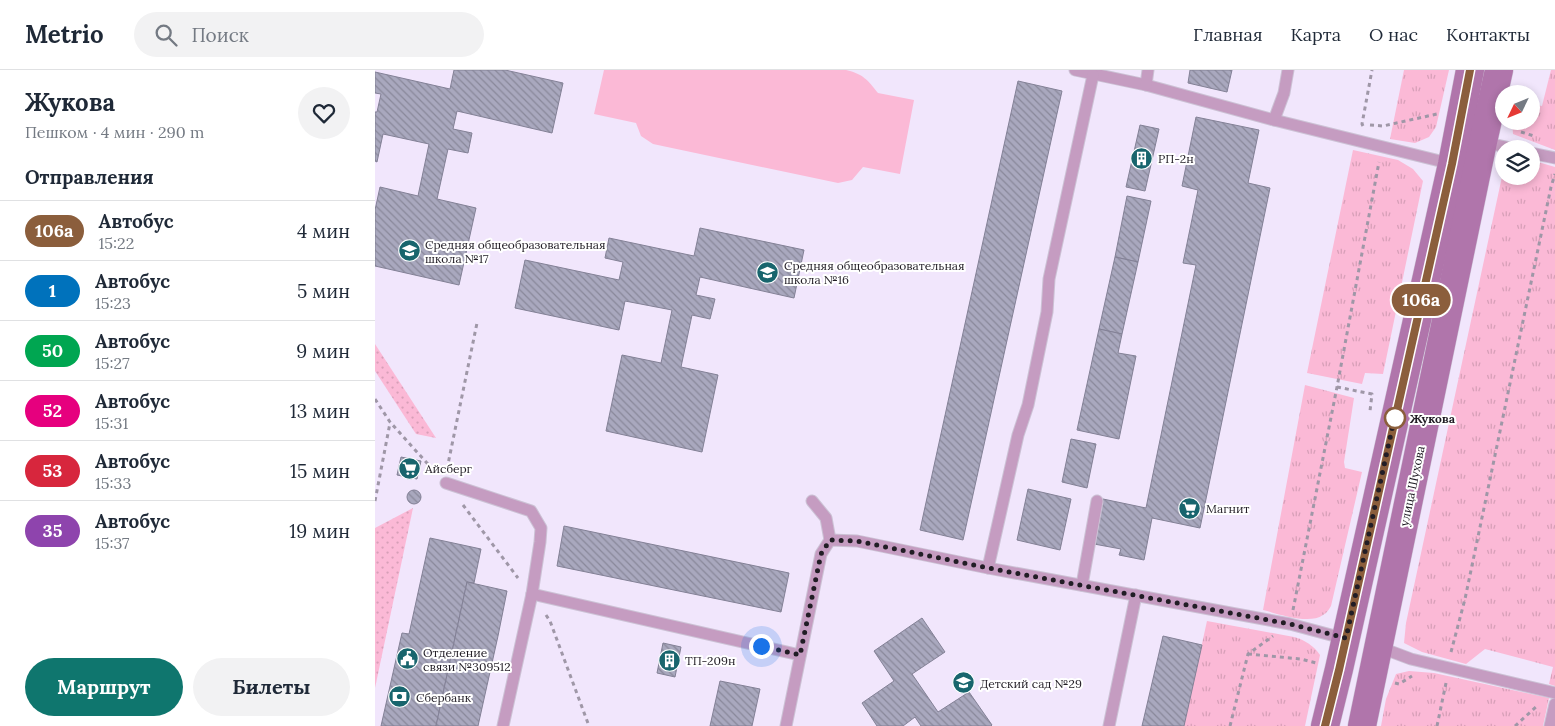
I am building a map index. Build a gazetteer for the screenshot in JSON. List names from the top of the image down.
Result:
{
  "streets": {
    "main road": ["улица Шухова"]
  },
  "places": {
    "building": ["РП-2н", "ТП-209н"],
    "school or university": ["Средняя общеобразовательная школа №17", "Средняя общеобразовательная школа №16", "Детский сад №29"],
    "other": ["Жукова"],
    "supermarket": ["Айсберг", "Магнит"],
    "public building": ["Отделение связи №309512"],
    "bank": ["Сбербанк"]
  },
  "lines": ["bus line 106а"],
  "north": "bottom left",
  "page": {
    "header": "Metrio",
    "search": "Поиск",
    "nav": [
      "Главная",
      "Карта",
      "О нас",
      "Контакты"
    ],
    "heading": [
      ["Жукова", "Пешком · 4 мин · 290 m"],
      "Отправления"
    ],
    "on_map": "106а",
    "list": [
      {
        "mark": "106а",
        "name": "Автобус",
        "note": "15:22",
        "value": "4 мин"
      },
      {
        "mark": "1",
        "name": "Автобус",
        "note": "15:23",
        "value": "5 мин"
      },
      {
        "mark": "50",
        "name": "Автобус",
        "note": "15:27",
        "value": "9 мин"
      },
      {
        "mark": "52",
        "name": "Автобус",
        "note": "15:31",
        "value": "13 мин"
      },
      {
        "mark": "53",
        "name": "Автобус",
        "note": "15:33",
        "value": "15 мин"
      },
      {
        "mark": "35",
        "name": "Автобус",
        "note": "15:37",
        "value": "19 мин"
      }
    ],
    "buttons": ["Маршрут", "Билеты"]
  }
}
